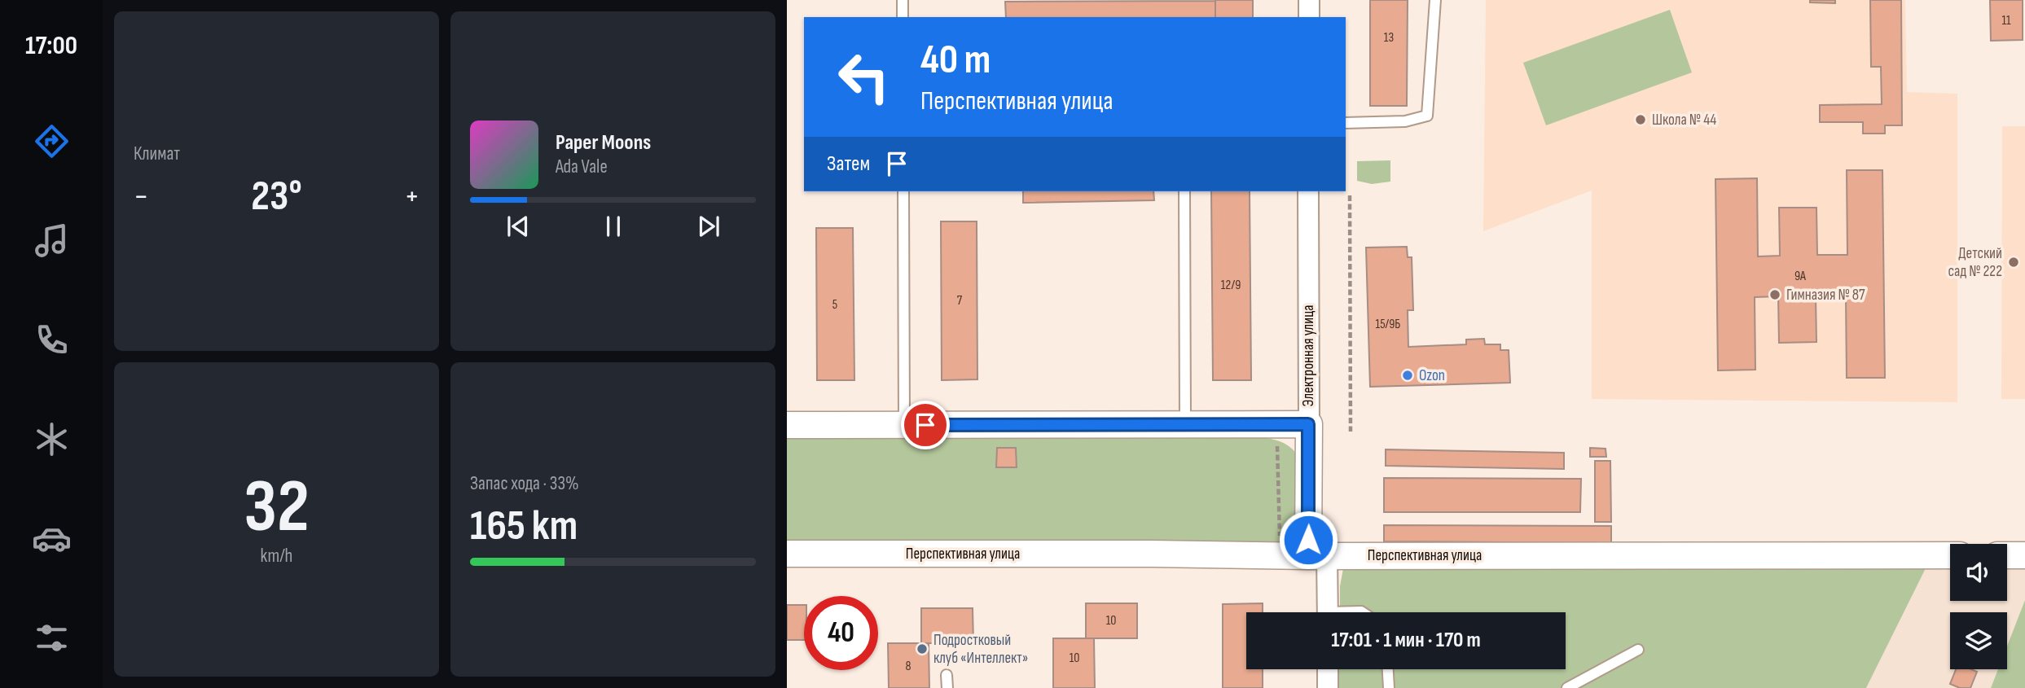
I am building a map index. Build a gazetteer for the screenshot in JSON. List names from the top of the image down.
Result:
{
  "streets": {
    "street": ["Электронная улица", "Перспективная улица"]
  },
  "crossings": [
    ["Электронная улица", "Перспективная улица"]
  ],
  "places": [
    "Школа № 44",
    "Детский сад № 222",
    "Гимназия № 87",
    "Ozon",
    "Подростковый клуб «Интеллект»"
  ],
  "house_numbers": [
    "11",
    "13",
    "9А",
    "12/9",
    "7",
    "5",
    "15/9Б",
    "10",
    "10",
    "8"
  ],
  "page": {
    "tabs": "17:00",
    "tile": [
      "Климат",
      ["32", "km/h"],
      ["Запас хода · 33%", "165 km"]
    ],
    "turn": ["40 m", "Перспективная улица"],
    "song": ["Paper Moons", "Ada Vale"],
    "then": "Затем",
    "heat": ["−", "23°", "+"],
    "limit": "40",
    "trip": "17:01 · 1 мин · 170 m"
  }
}
